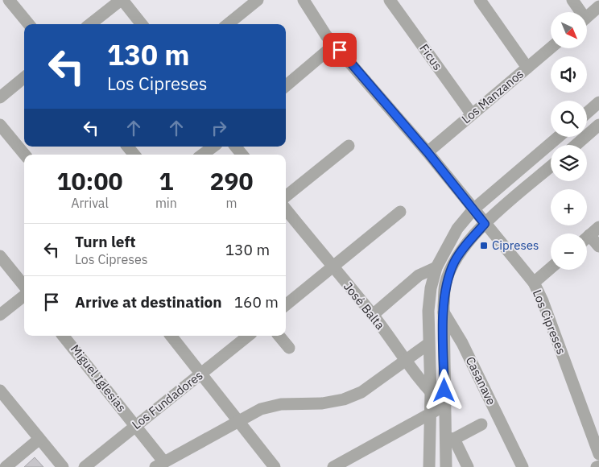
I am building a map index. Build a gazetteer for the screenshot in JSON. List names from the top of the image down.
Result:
{
  "streets": {
    "street": [
      "Ficus",
      "Los Manzanos",
      "José Balta",
      "Los Cipreses",
      "Miguel Iglesias",
      "Casanave",
      "Los Fundadores"
    ]
  },
  "crossings": [
    ["Ficus", "Los Manzanos"],
    ["Los Manzanos", "Los Cipreses"],
    ["Miguel Iglesias", "Los Fundadores"]
  ],
  "places": {
    "transit": ["Cipreses"]
  },
  "north": "bottom right",
  "page": {
    "map_buttons": ["+", "−"],
    "turn": ["130 m", "Los Cipreses"],
    "eta": [
      "10:00",
      "Arrival",
      "1",
      "min",
      "290",
      "m"
    ],
    "list": [
      {
        "name": "Turn left",
        "note": "Los Cipreses",
        "value": "130 m"
      },
      {
        "name": "Arrive at destination",
        "value": "160 m"
      }
    ]
  }
}
